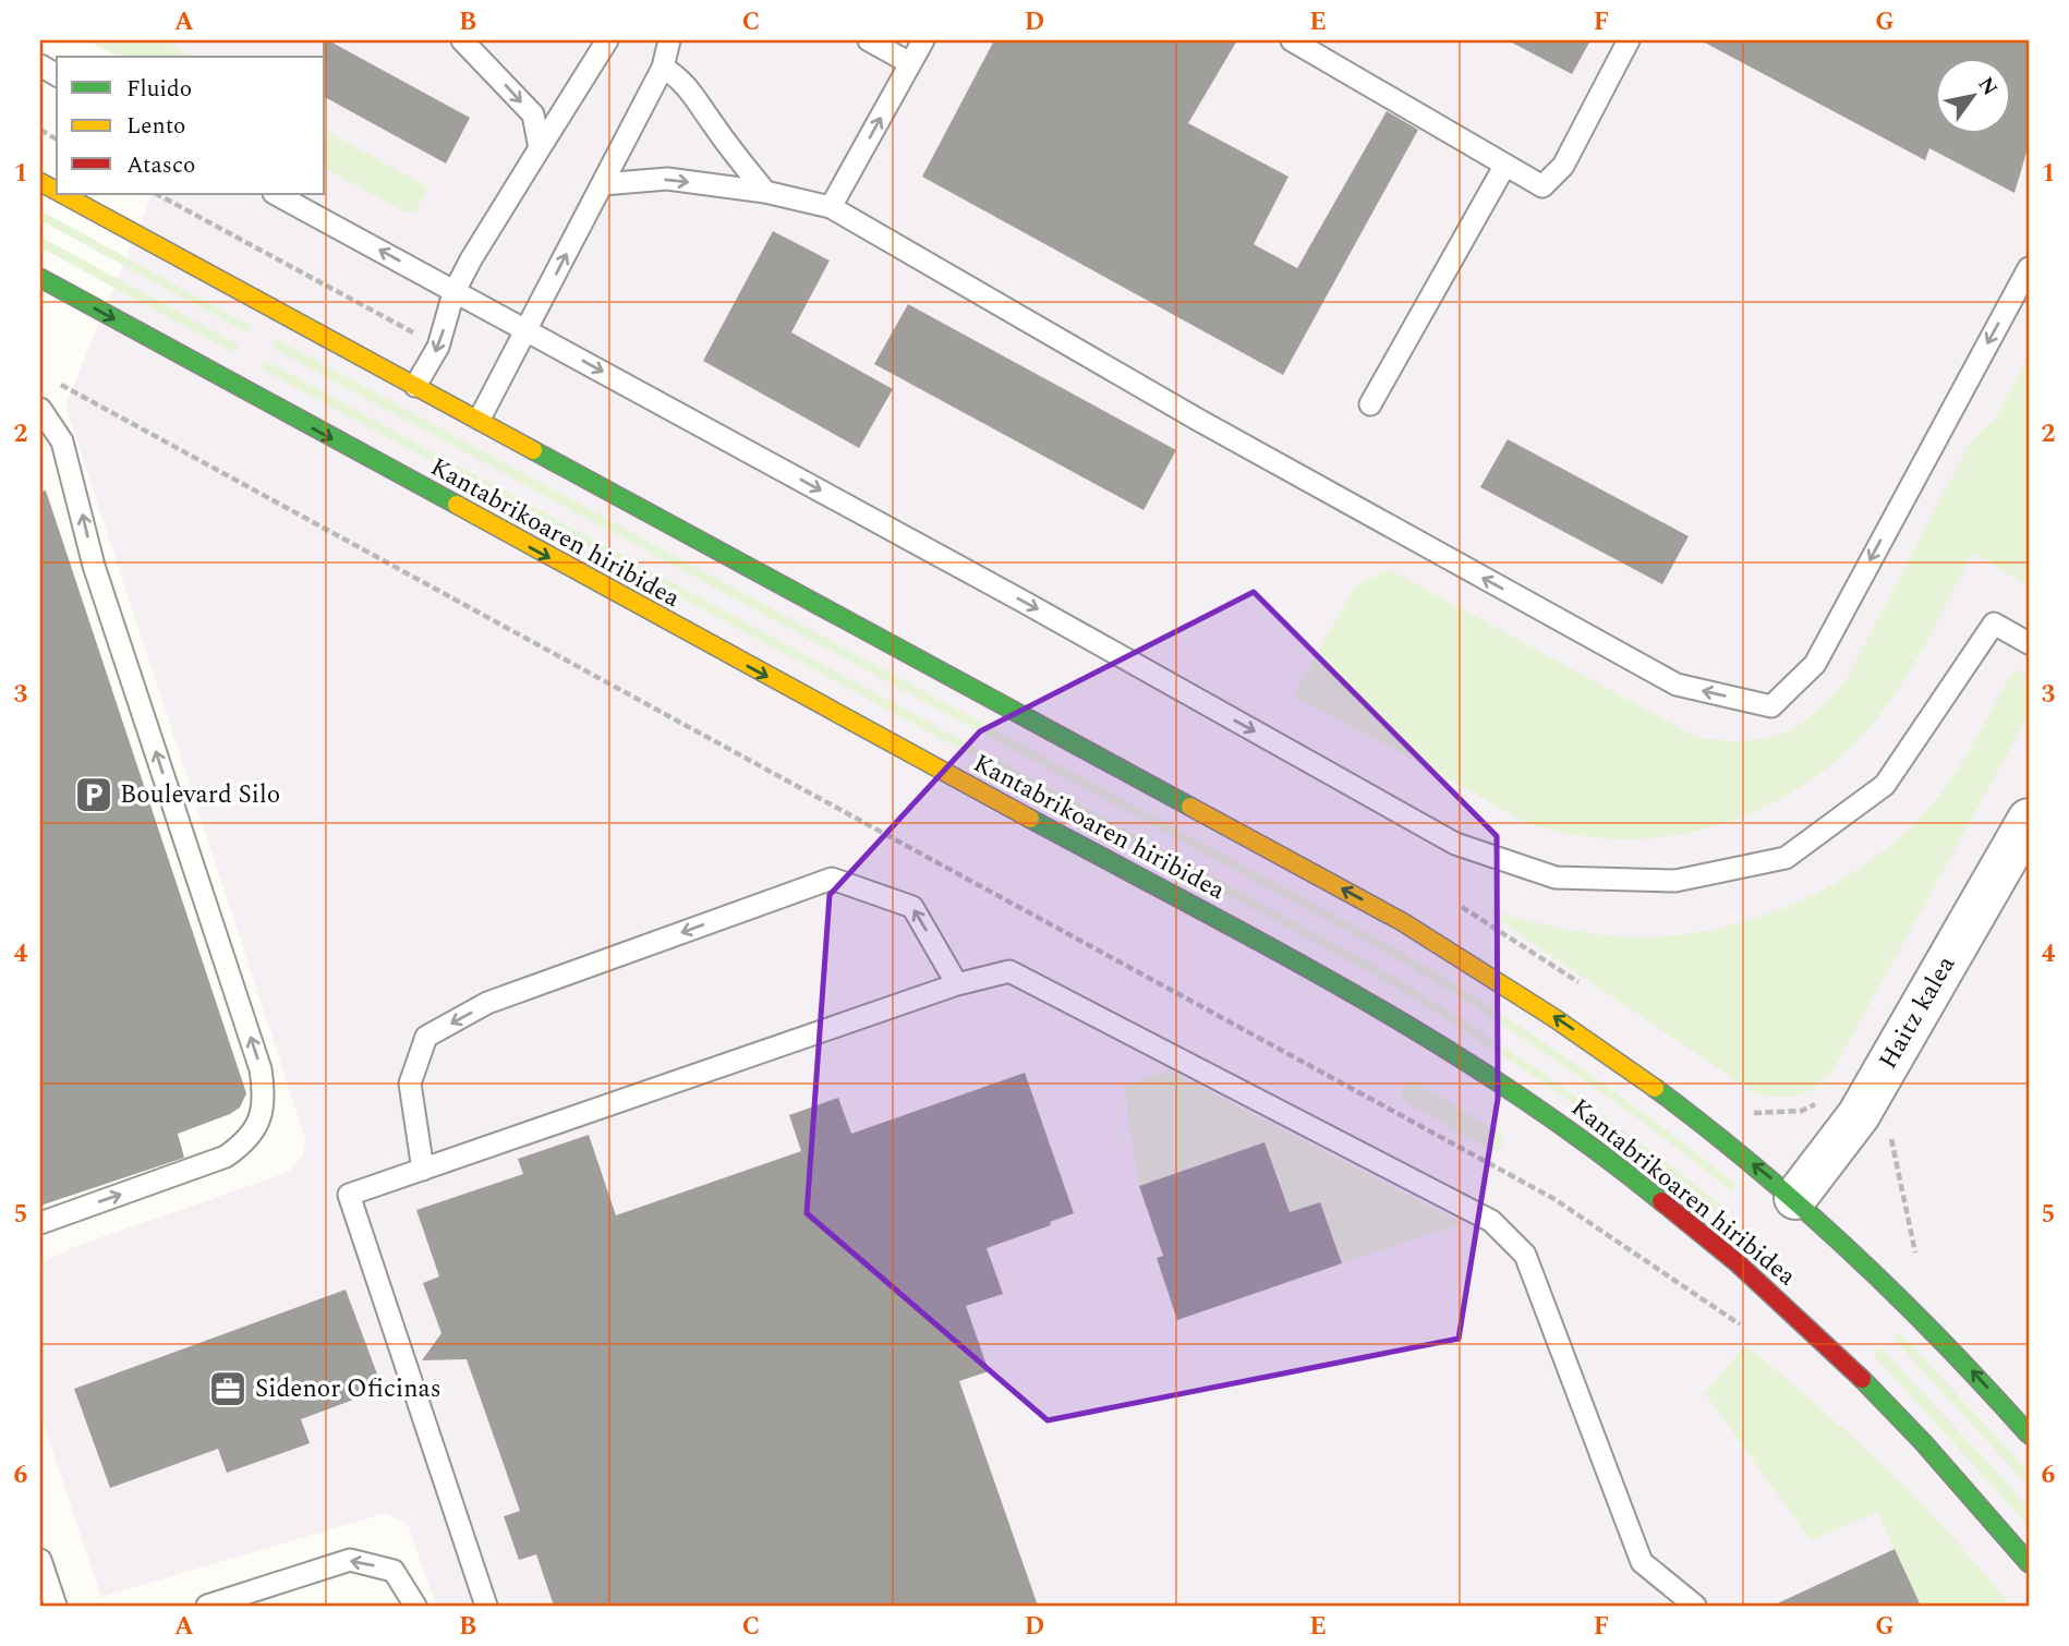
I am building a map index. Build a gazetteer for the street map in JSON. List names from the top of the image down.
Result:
{
  "streets": {
    "main road": ["Kantabrikoaren hiribidea"],
    "street": ["Haitz kalea"]
  },
  "places": {
    "parking": ["Boulevard Silo"],
    "office": ["Sidenor Oficinas"]
  },
  "legend": ["Fluido", "Lento", "Atasco"],
  "north": "top right",
  "grid": {
    "columns": [
      "A",
      "B",
      "C",
      "D",
      "E",
      "F",
      "G"
    ],
    "rows": [
      "1",
      "2",
      "3",
      "4",
      "5",
      "6"
    ]
  }
}
